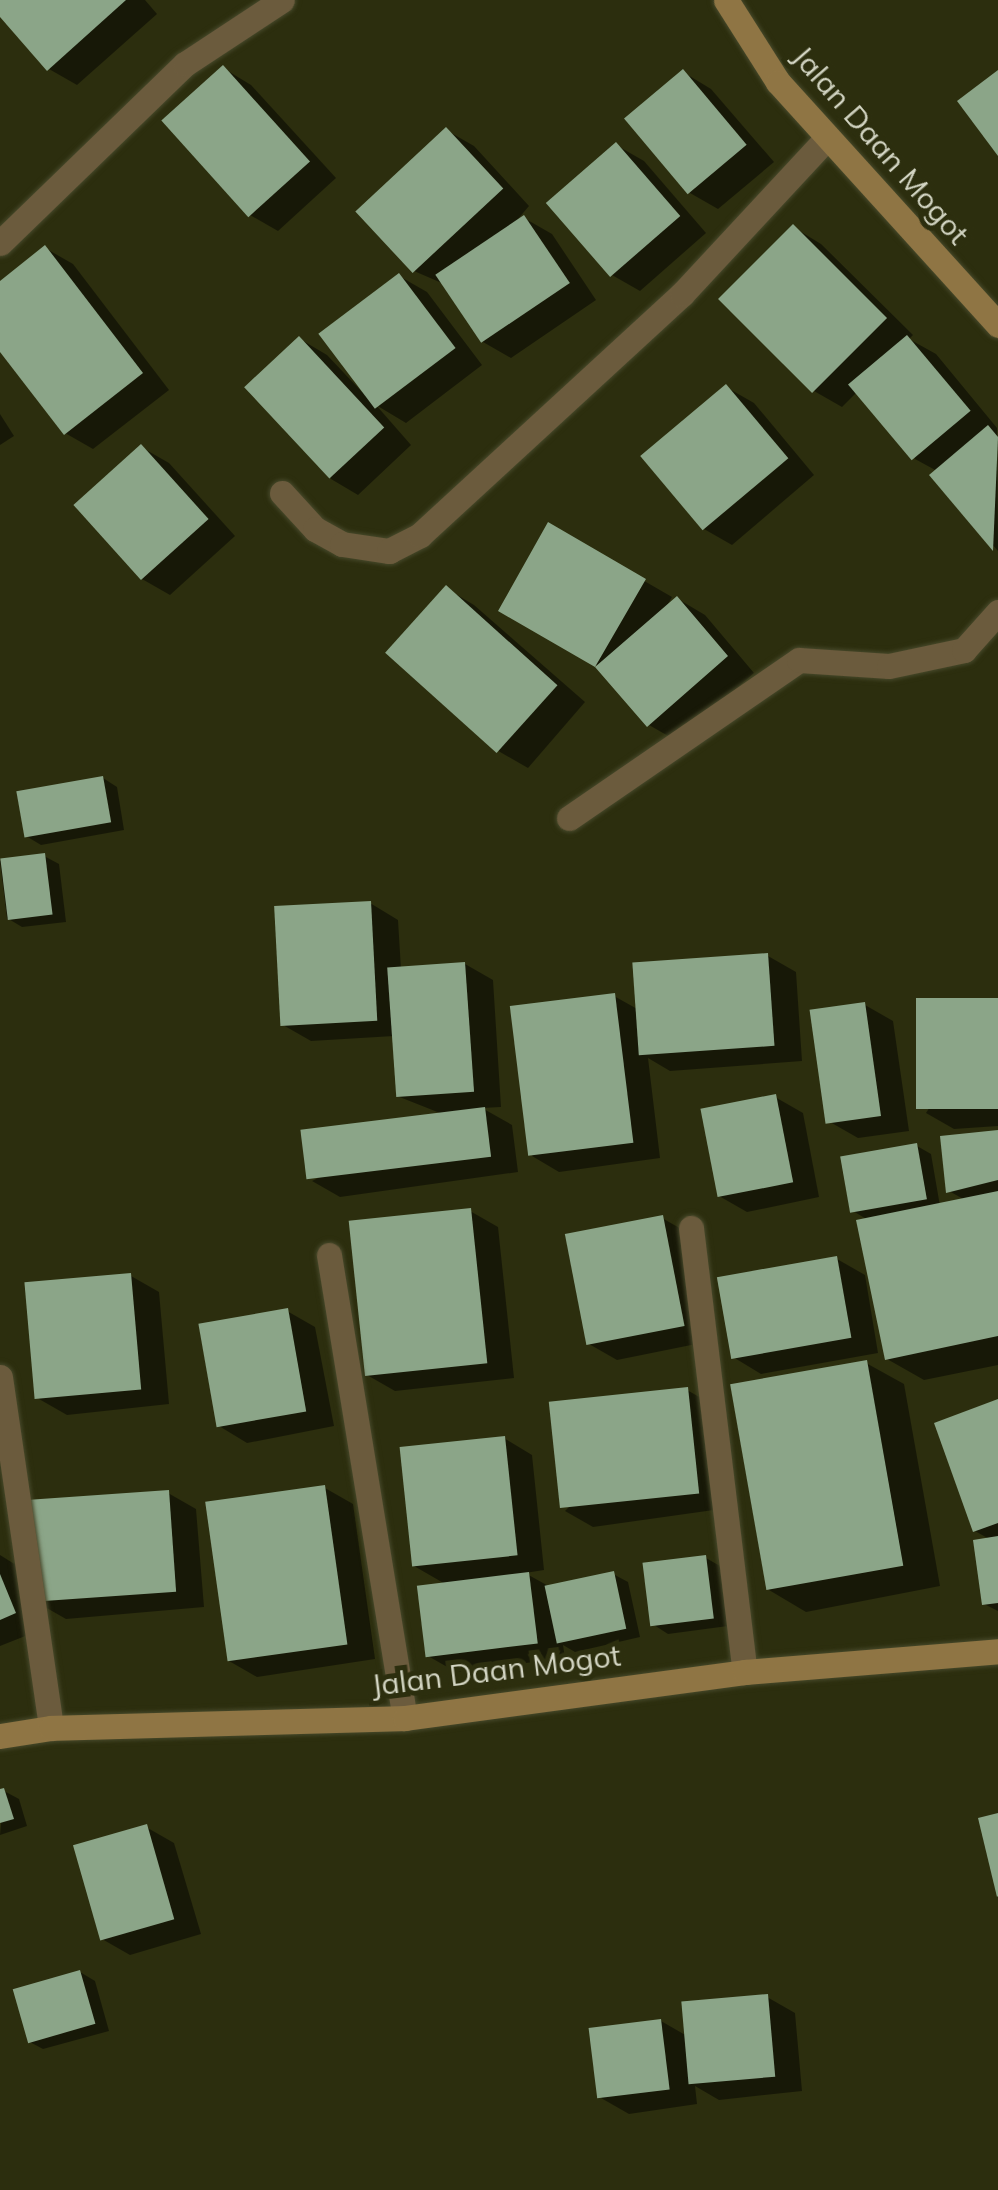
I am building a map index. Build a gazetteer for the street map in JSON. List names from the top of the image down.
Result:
{
  "streets": {
    "main road": ["Jalan Daan Mogot"]
  }
}
